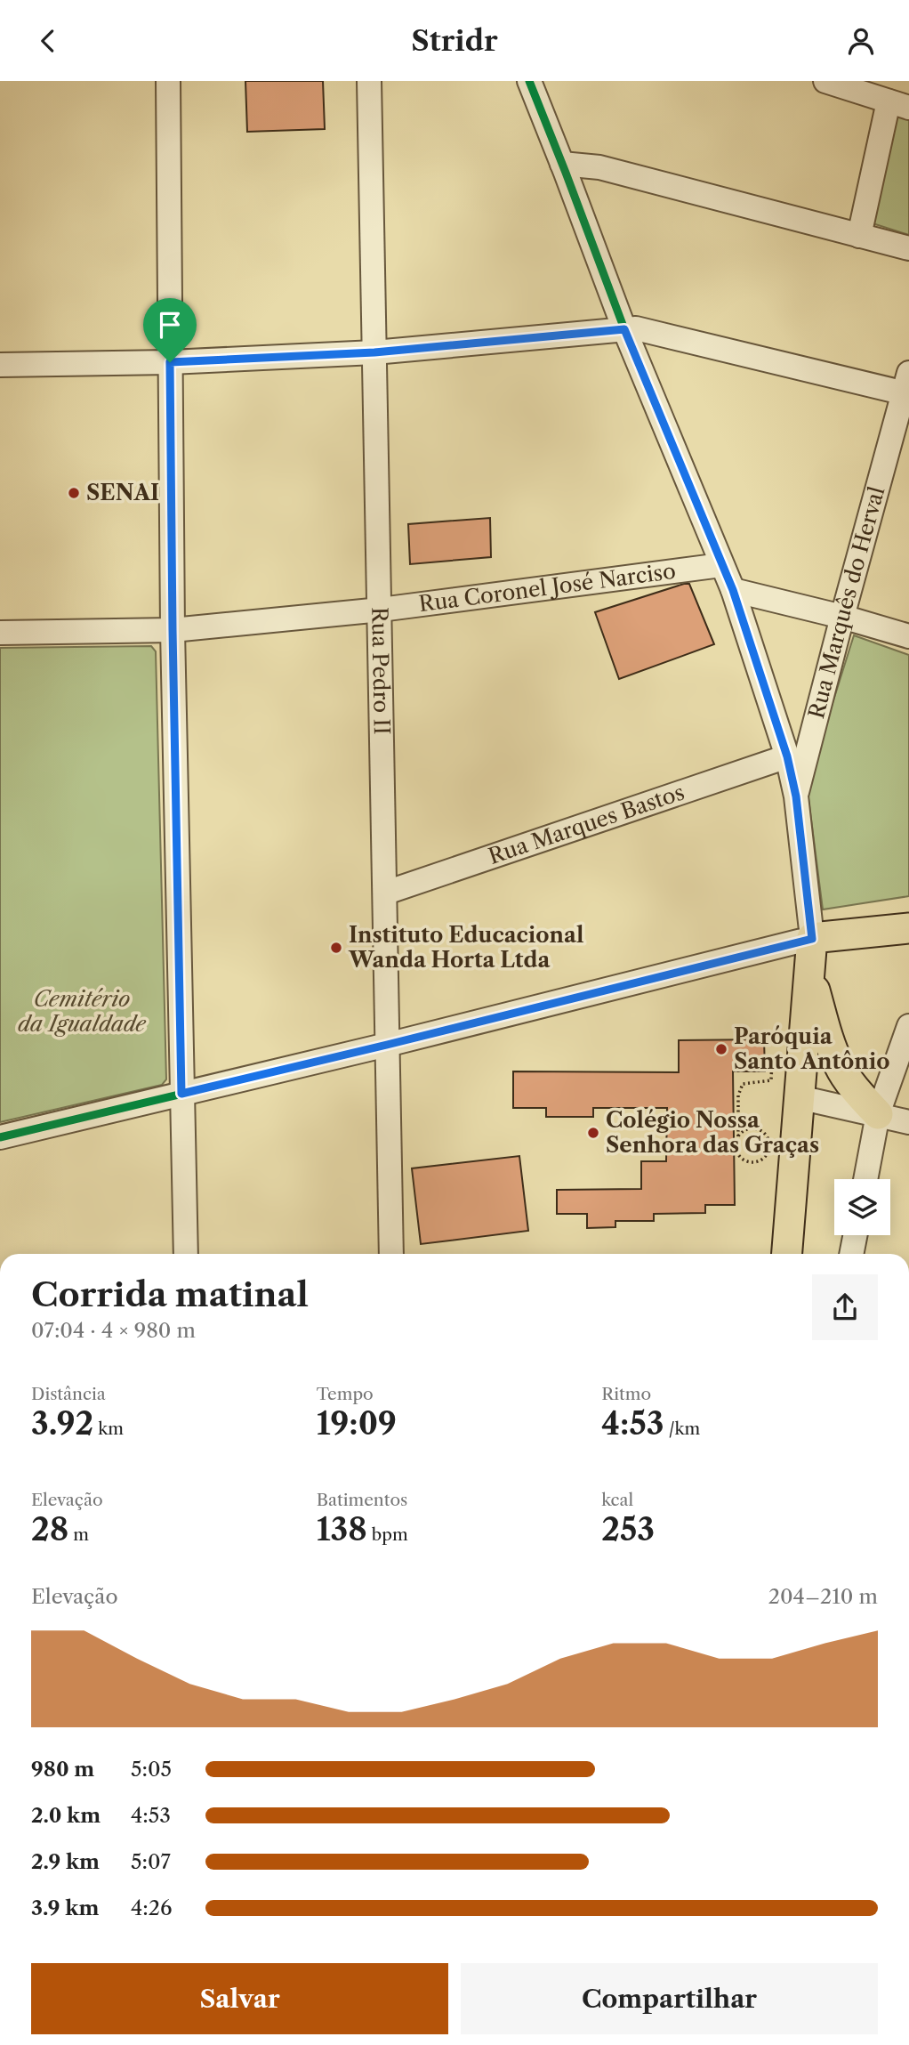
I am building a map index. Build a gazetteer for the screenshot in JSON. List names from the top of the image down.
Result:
{
  "streets": {
    "street": [
      "Rua Coronel José Narciso",
      "Rua Marquês do Herval",
      "Rua Pedro II",
      "Rua Marques Bastos"
    ]
  },
  "crossings": [
    ["Rua Coronel José Narciso", "Rua Pedro II"],
    ["Rua Pedro II", "Rua Marques Bastos"]
  ],
  "parks": ["Cemitério da Igualdade"],
  "places": [
    "SENAI",
    "Instituto Educacional Wanda Horta Ltda",
    "Paróquia Santo Antônio",
    "Colégio Nossa Senhora das Graças"
  ],
  "page": {
    "header": "Stridr",
    "heading": ["Corrida matinal", "07:04 · 4 × 980 m"],
    "stats": [
      ["Distância", "3.92 km"],
      ["Tempo", "19:09"],
      ["Ritmo", "4:53 /km"],
      ["Elevação", "28 m"],
      ["Batimentos", "138 bpm"],
      ["kcal", "253"]
    ],
    "chart": ["Elevação", "204–210 m"],
    "list": [
      {
        "name": "980 m",
        "note": "5:05"
      },
      {
        "name": "2.0 km",
        "note": "4:53"
      },
      {
        "name": "2.9 km",
        "note": "5:07"
      },
      {
        "name": "3.9 km",
        "note": "4:26"
      }
    ],
    "buttons": ["Salvar", "Compartilhar"]
  }
}
